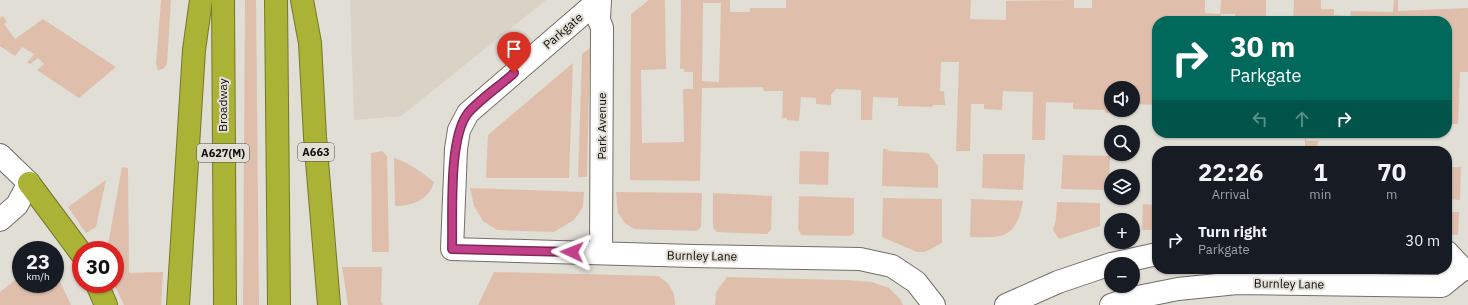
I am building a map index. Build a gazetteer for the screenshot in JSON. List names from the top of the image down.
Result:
{
  "streets": {
    "highway": ["Broadway", "A663", "A627(M)"],
    "street": ["Parkgate", "Park Avenue", "Burnley Lane"]
  },
  "crossings": [
    ["Parkgate", "Park Avenue"],
    ["Parkgate", "Burnley Lane"],
    ["Park Avenue", "Burnley Lane"]
  ],
  "page": {
    "turn": ["30 m", "Parkgate"],
    "map_buttons": ["+", "−"],
    "eta": [
      "22:26",
      "Arrival",
      "1",
      "min",
      "70",
      "m"
    ],
    "list": [
      {
        "name": "Turn right",
        "note": "Parkgate",
        "value": "30 m"
      }
    ],
    "speed": "23 km/h",
    "limit": "30"
  }
}
